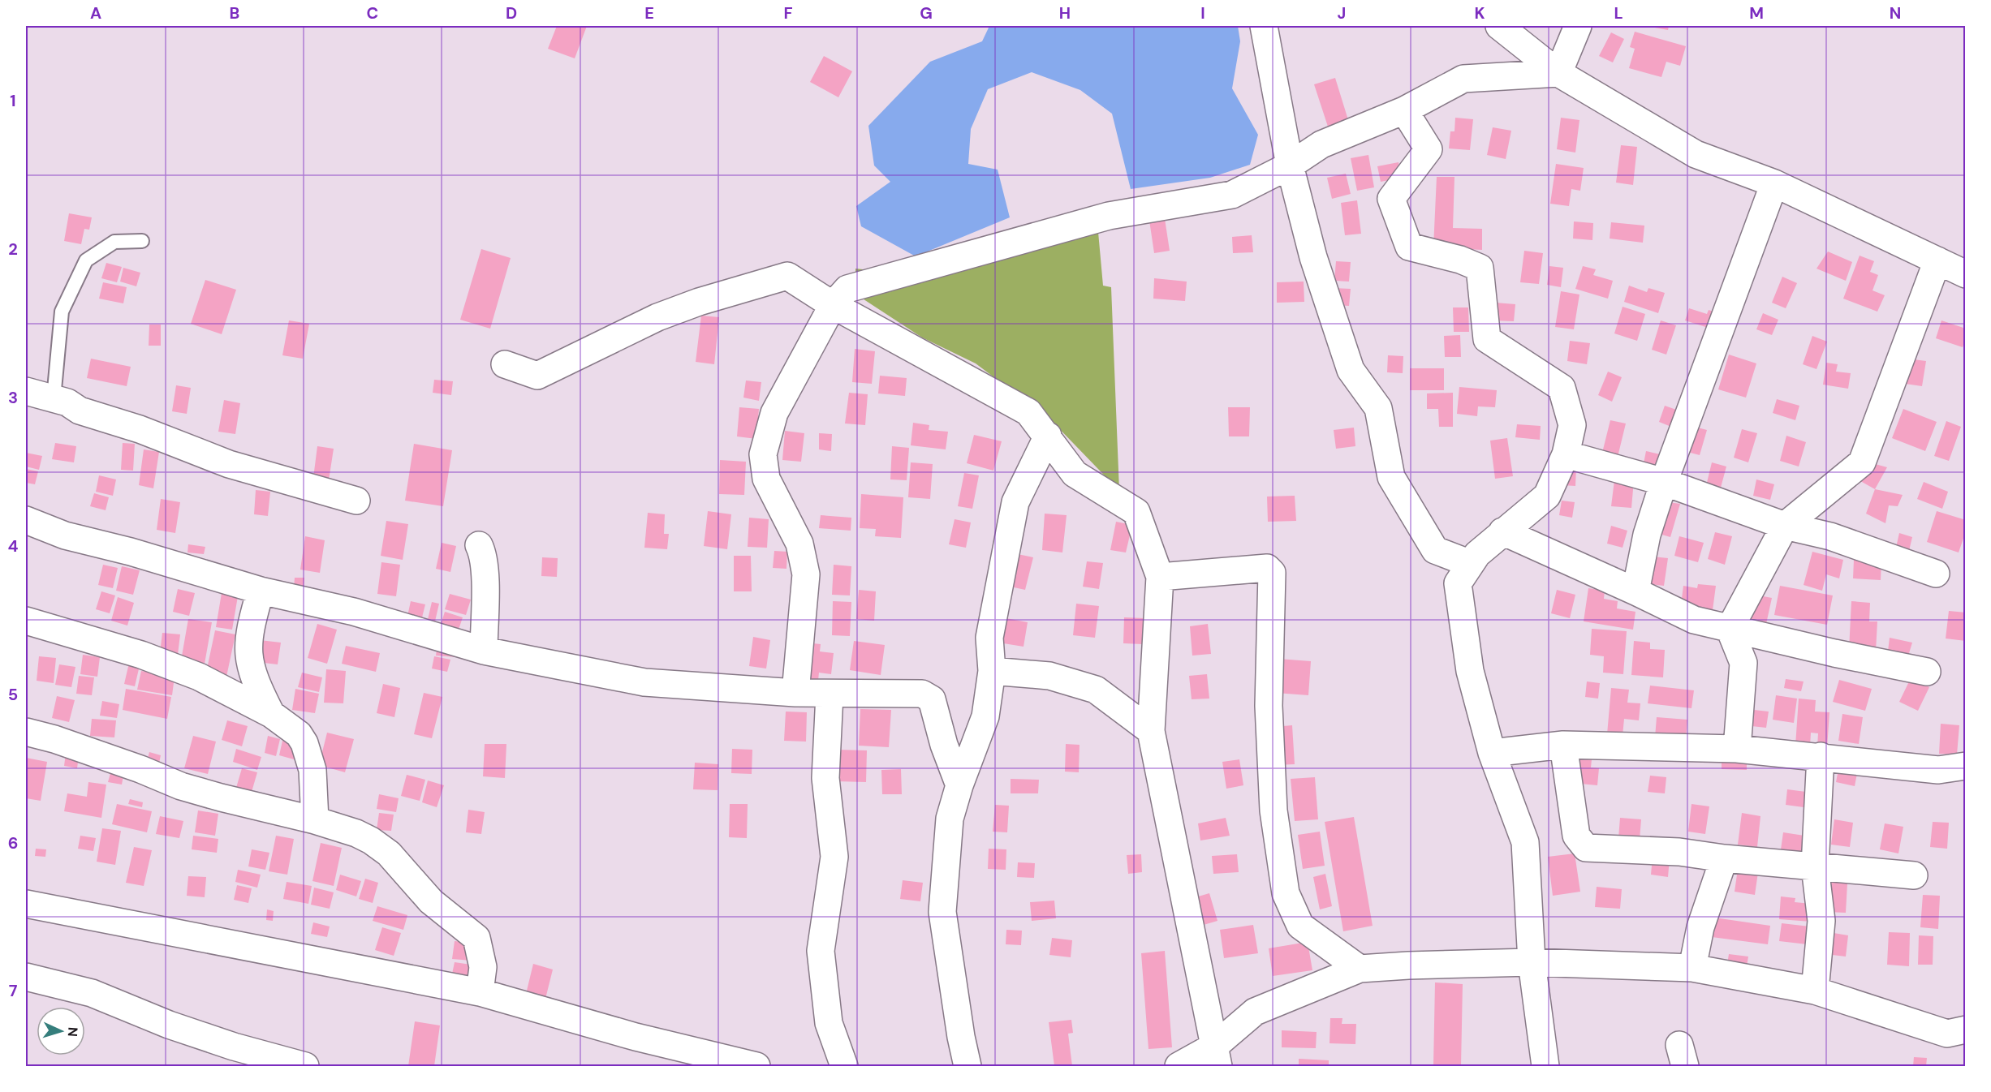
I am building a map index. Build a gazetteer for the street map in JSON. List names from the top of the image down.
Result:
{
  "north": "right",
  "grid": {
    "columns": [
      "A",
      "B",
      "C",
      "D",
      "E",
      "F",
      "G",
      "H",
      "I",
      "J",
      "K",
      "L",
      "M",
      "N"
    ],
    "rows": [
      "1",
      "2",
      "3",
      "4",
      "5",
      "6",
      "7"
    ]
  }
}
